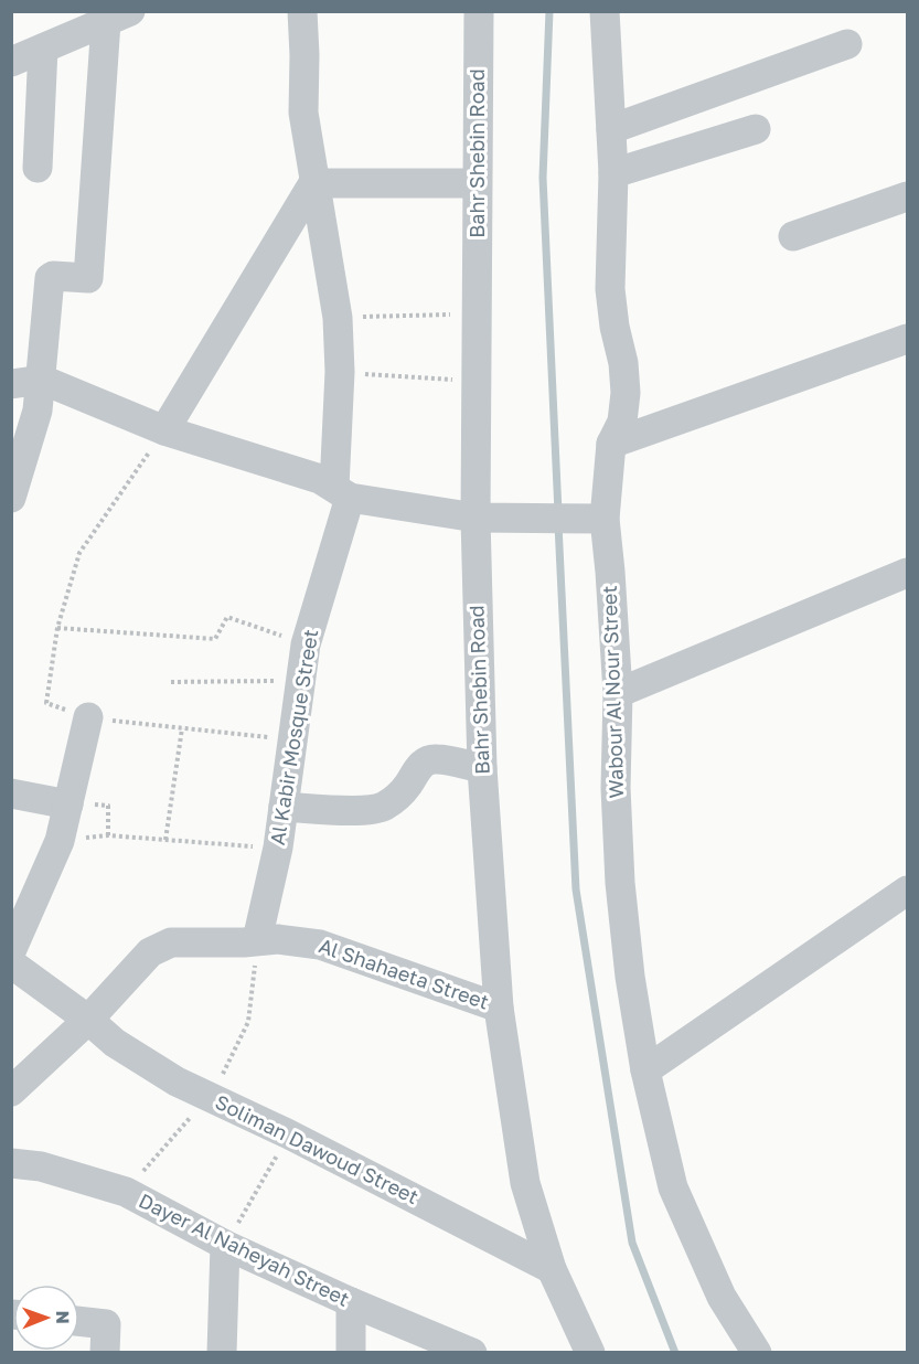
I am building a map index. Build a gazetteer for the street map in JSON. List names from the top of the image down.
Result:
{
  "streets": {
    "street": [
      "Bahr Shebin Road",
      "Wabour Al Nour Street",
      "Al Kabir Mosque Street",
      "Al Shahaeta Street",
      "Soliman Dawoud Street",
      "Dayer Al Naheyah Street"
    ]
  },
  "crossings": [
    ["Bahr Shebin Road", "Al Shahaeta Street"],
    ["Bahr Shebin Road", "Soliman Dawoud Street"],
    ["Al Kabir Mosque Street", "Al Shahaeta Street"],
    ["Al Shahaeta Street", "Soliman Dawoud Street"]
  ],
  "north": "right"
}
